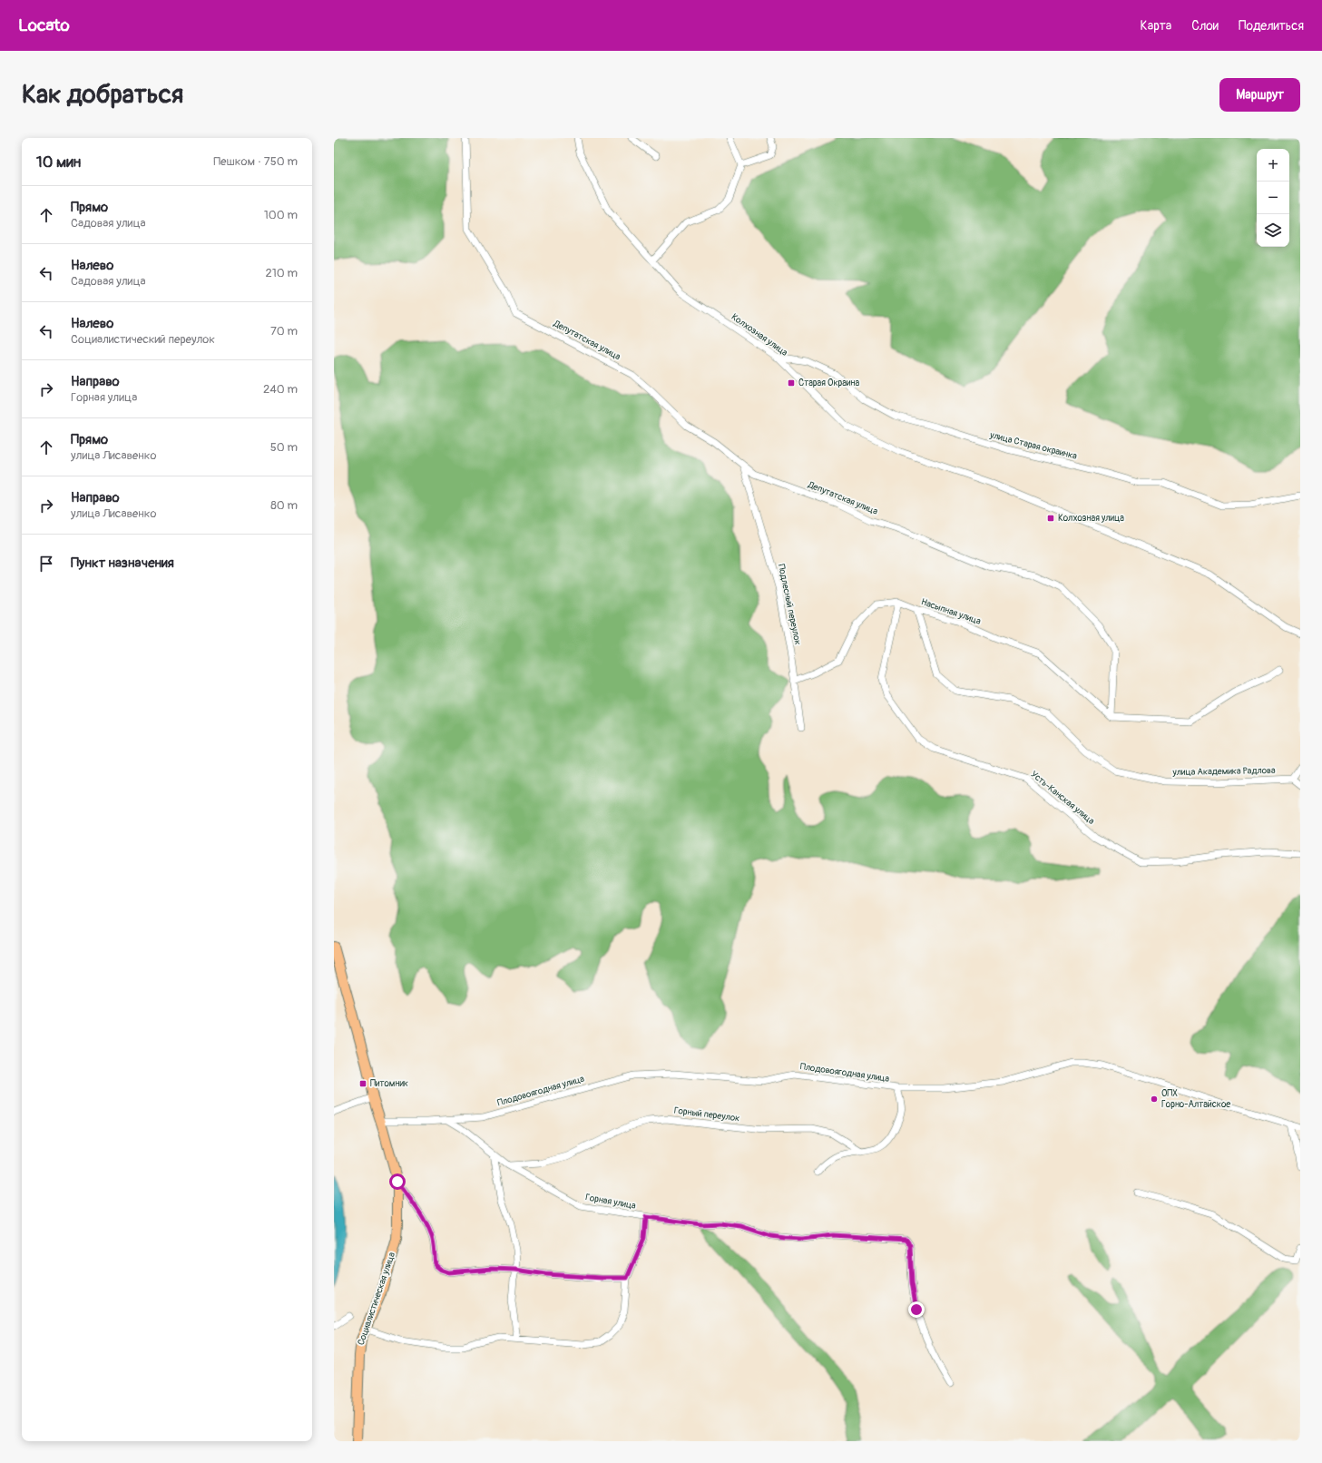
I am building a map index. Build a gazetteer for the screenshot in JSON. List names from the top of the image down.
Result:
{
  "streets": {
    "main road": ["Социалистическая улица"],
    "street": [
      "Колхозная улица",
      "Депутатская улица",
      "улица Старая окраинка",
      "Подлесный переулок",
      "Насыпная улица",
      "улица Академика Радлова",
      "Усть-Канская улица",
      "Плодовоягодная улица",
      "Горный переулок",
      "Горная улица"
    ]
  },
  "crossings": [
    ["Колхозная улица", "улица Старая окраинка"],
    ["Депутатская улица", "Подлесный переулок"],
    ["Депутатская улица", "Насыпная улица"],
    ["Подлесный переулок", "Насыпная улица"],
    ["Насыпная улица", "улица Академика Радлова"],
    ["Насыпная улица", "Усть-Канская улица"],
    ["Плодовоягодная улица", "Горная улица"],
    ["Плодовоягодная улица", "Социалистическая улица"],
    ["Горный переулок", "Горная улица"]
  ],
  "places": {
    "transit": ["Старая Окраина", "Колхозная улица", "Питомник"],
    "other": ["ОПХ Горно-Алтайское"]
  },
  "page": {
    "header": "Locato",
    "nav": ["Карта", "Слои", "Поделиться"],
    "buttons": "Маршрут",
    "title": "Как добраться",
    "heading": ["10 мин", "Пешком · 750 m"],
    "map_buttons": ["+", "−"],
    "list": [
      ["Прямо", "Садовая улица", "100 m"],
      ["Налево", "Садовая улица", "210 m"],
      ["Налево", "Социалистический переулок", "70 m"],
      ["Направо", "Горная улица", "240 m"],
      ["Прямо", "улица Лисавенко", "50 m"],
      ["Направо", "улица Лисавенко", "80 m"],
      "Пункт назначения"
    ]
  }
}
